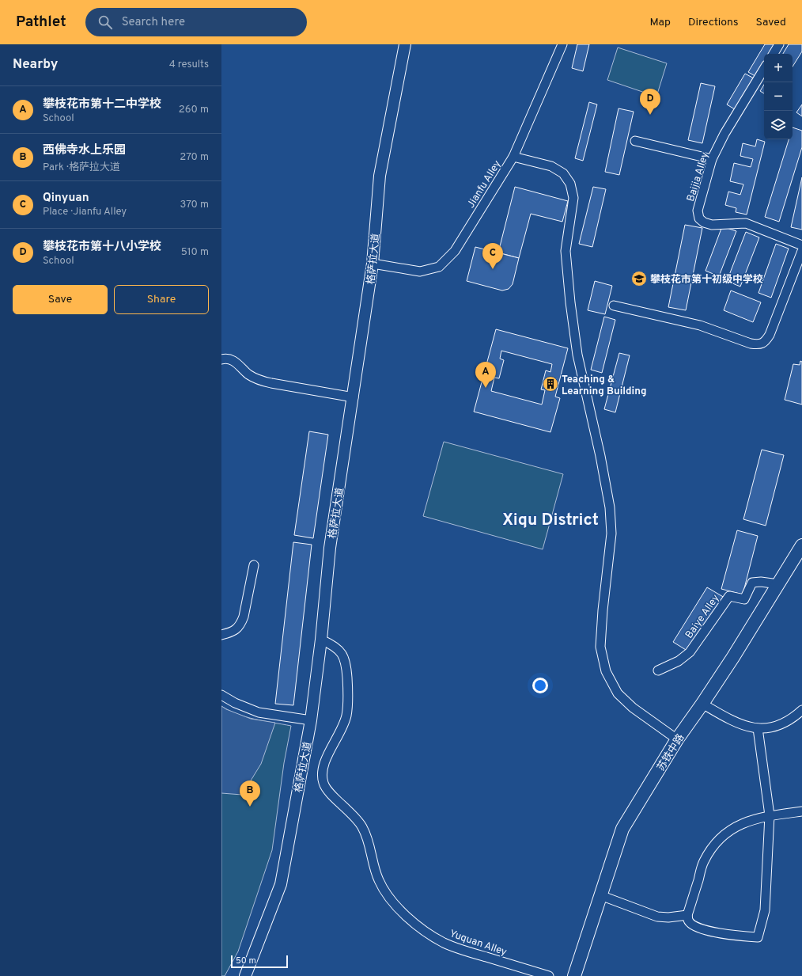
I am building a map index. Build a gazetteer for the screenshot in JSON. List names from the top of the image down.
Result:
{
  "streets": {
    "highway": ["苏铁中路"],
    "main road": ["格萨拉大道"],
    "street": [
      "Baijia Alley",
      "Jianfu Alley",
      "Baiye Alley",
      "Yuquan Alley"
    ]
  },
  "crossings": [
    ["Jianfu Alley", "格萨拉大道"],
    ["格萨拉大道", "Yuquan Alley"],
    ["Baiye Alley", "苏铁中路"]
  ],
  "districts": ["Xiqu District"],
  "places": {
    "school or university": ["攀枝花市第十初级中学校"],
    "building": ["Teaching & Learning Building"]
  },
  "scale_bar": "50 m",
  "page": {
    "header": "Pathlet",
    "search": "Search here",
    "nav": ["Map", "Directions", "Saved"],
    "heading": ["Nearby", "4 results"],
    "map_buttons": ["+", "−"],
    "list": [
      {
        "mark": "A",
        "name": "攀枝花市第十二中学校",
        "note": "School",
        "value": "260 m"
      },
      {
        "mark": "B",
        "name": "西佛寺水上乐园",
        "note": "Park · 格萨拉大道",
        "value": "270 m"
      },
      {
        "mark": "C",
        "name": "Qinyuan",
        "note": "Place · Jianfu Alley",
        "value": "370 m"
      },
      {
        "mark": "D",
        "name": "攀枝花市第十八小学校",
        "note": "School",
        "value": "510 m"
      }
    ],
    "pins": [
      "D",
      "C",
      "A",
      "B"
    ],
    "buttons": ["Save", "Share"],
    "scale": "50 m"
  }
}
